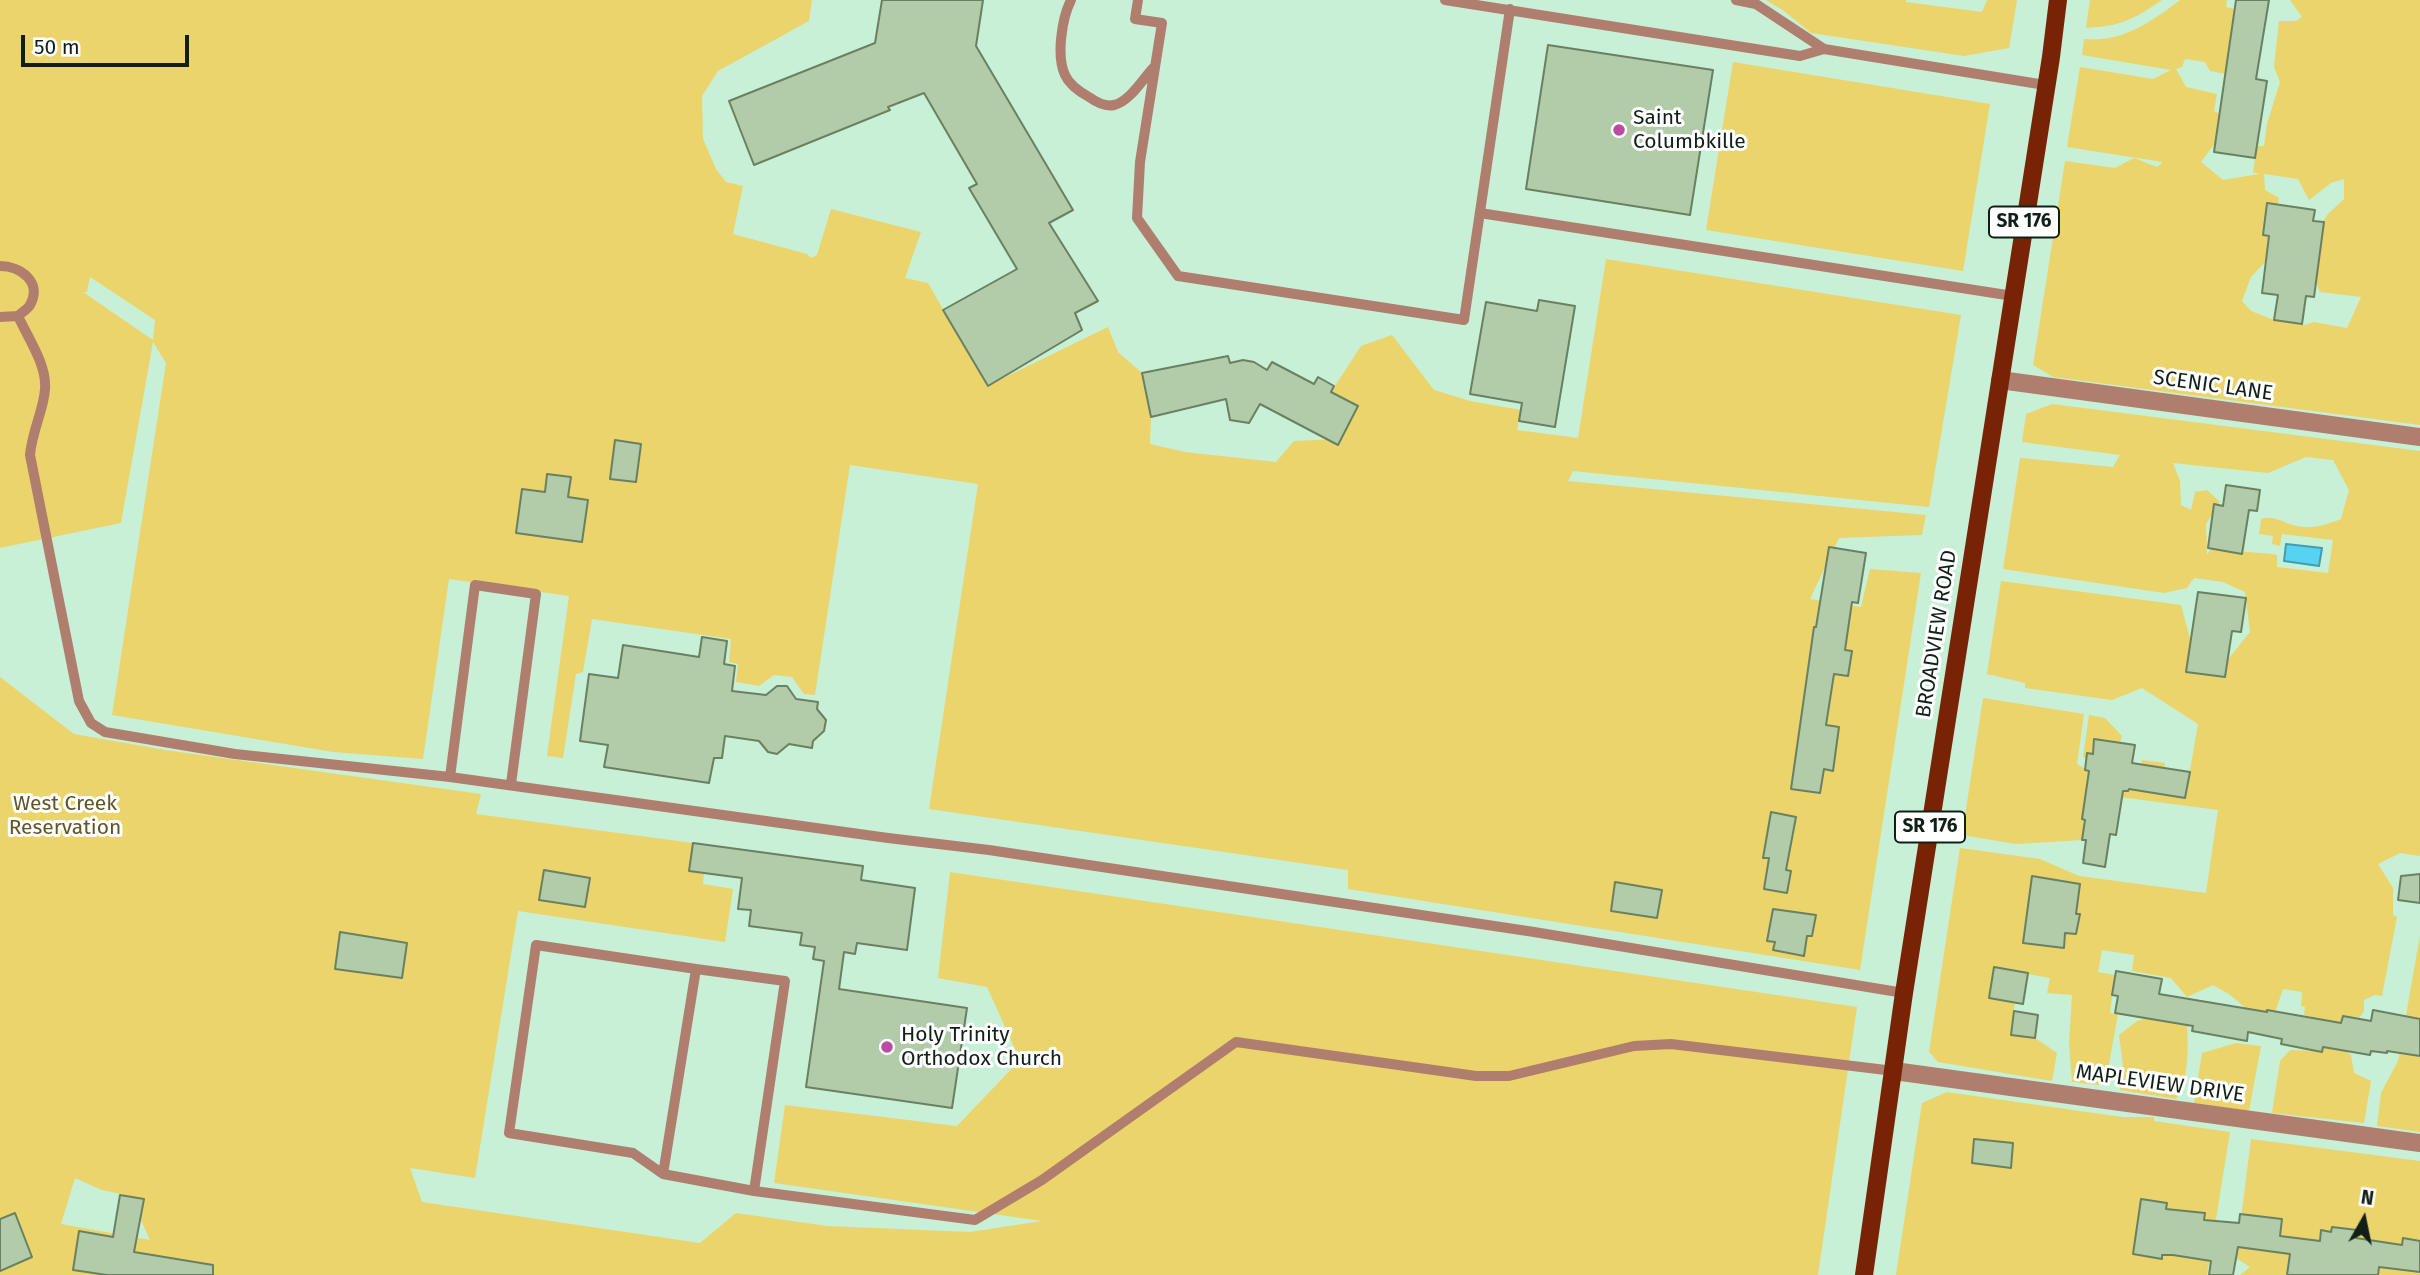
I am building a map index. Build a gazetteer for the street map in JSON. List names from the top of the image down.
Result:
{
  "streets": {
    "main road": ["SR 176", "BROADVIEW ROAD"],
    "street": ["SCENIC LANE", "MAPLEVIEW DRIVE"]
  },
  "crossings": [
    ["SCENIC LANE", "BROADVIEW ROAD"],
    ["BROADVIEW ROAD", "MAPLEVIEW DRIVE"]
  ],
  "parks": ["West Creek Reservation"],
  "places": ["Saint Columbkille", "Holy Trinity Orthodox Church"],
  "scale_bar": "50 m",
  "north": "top"
}
